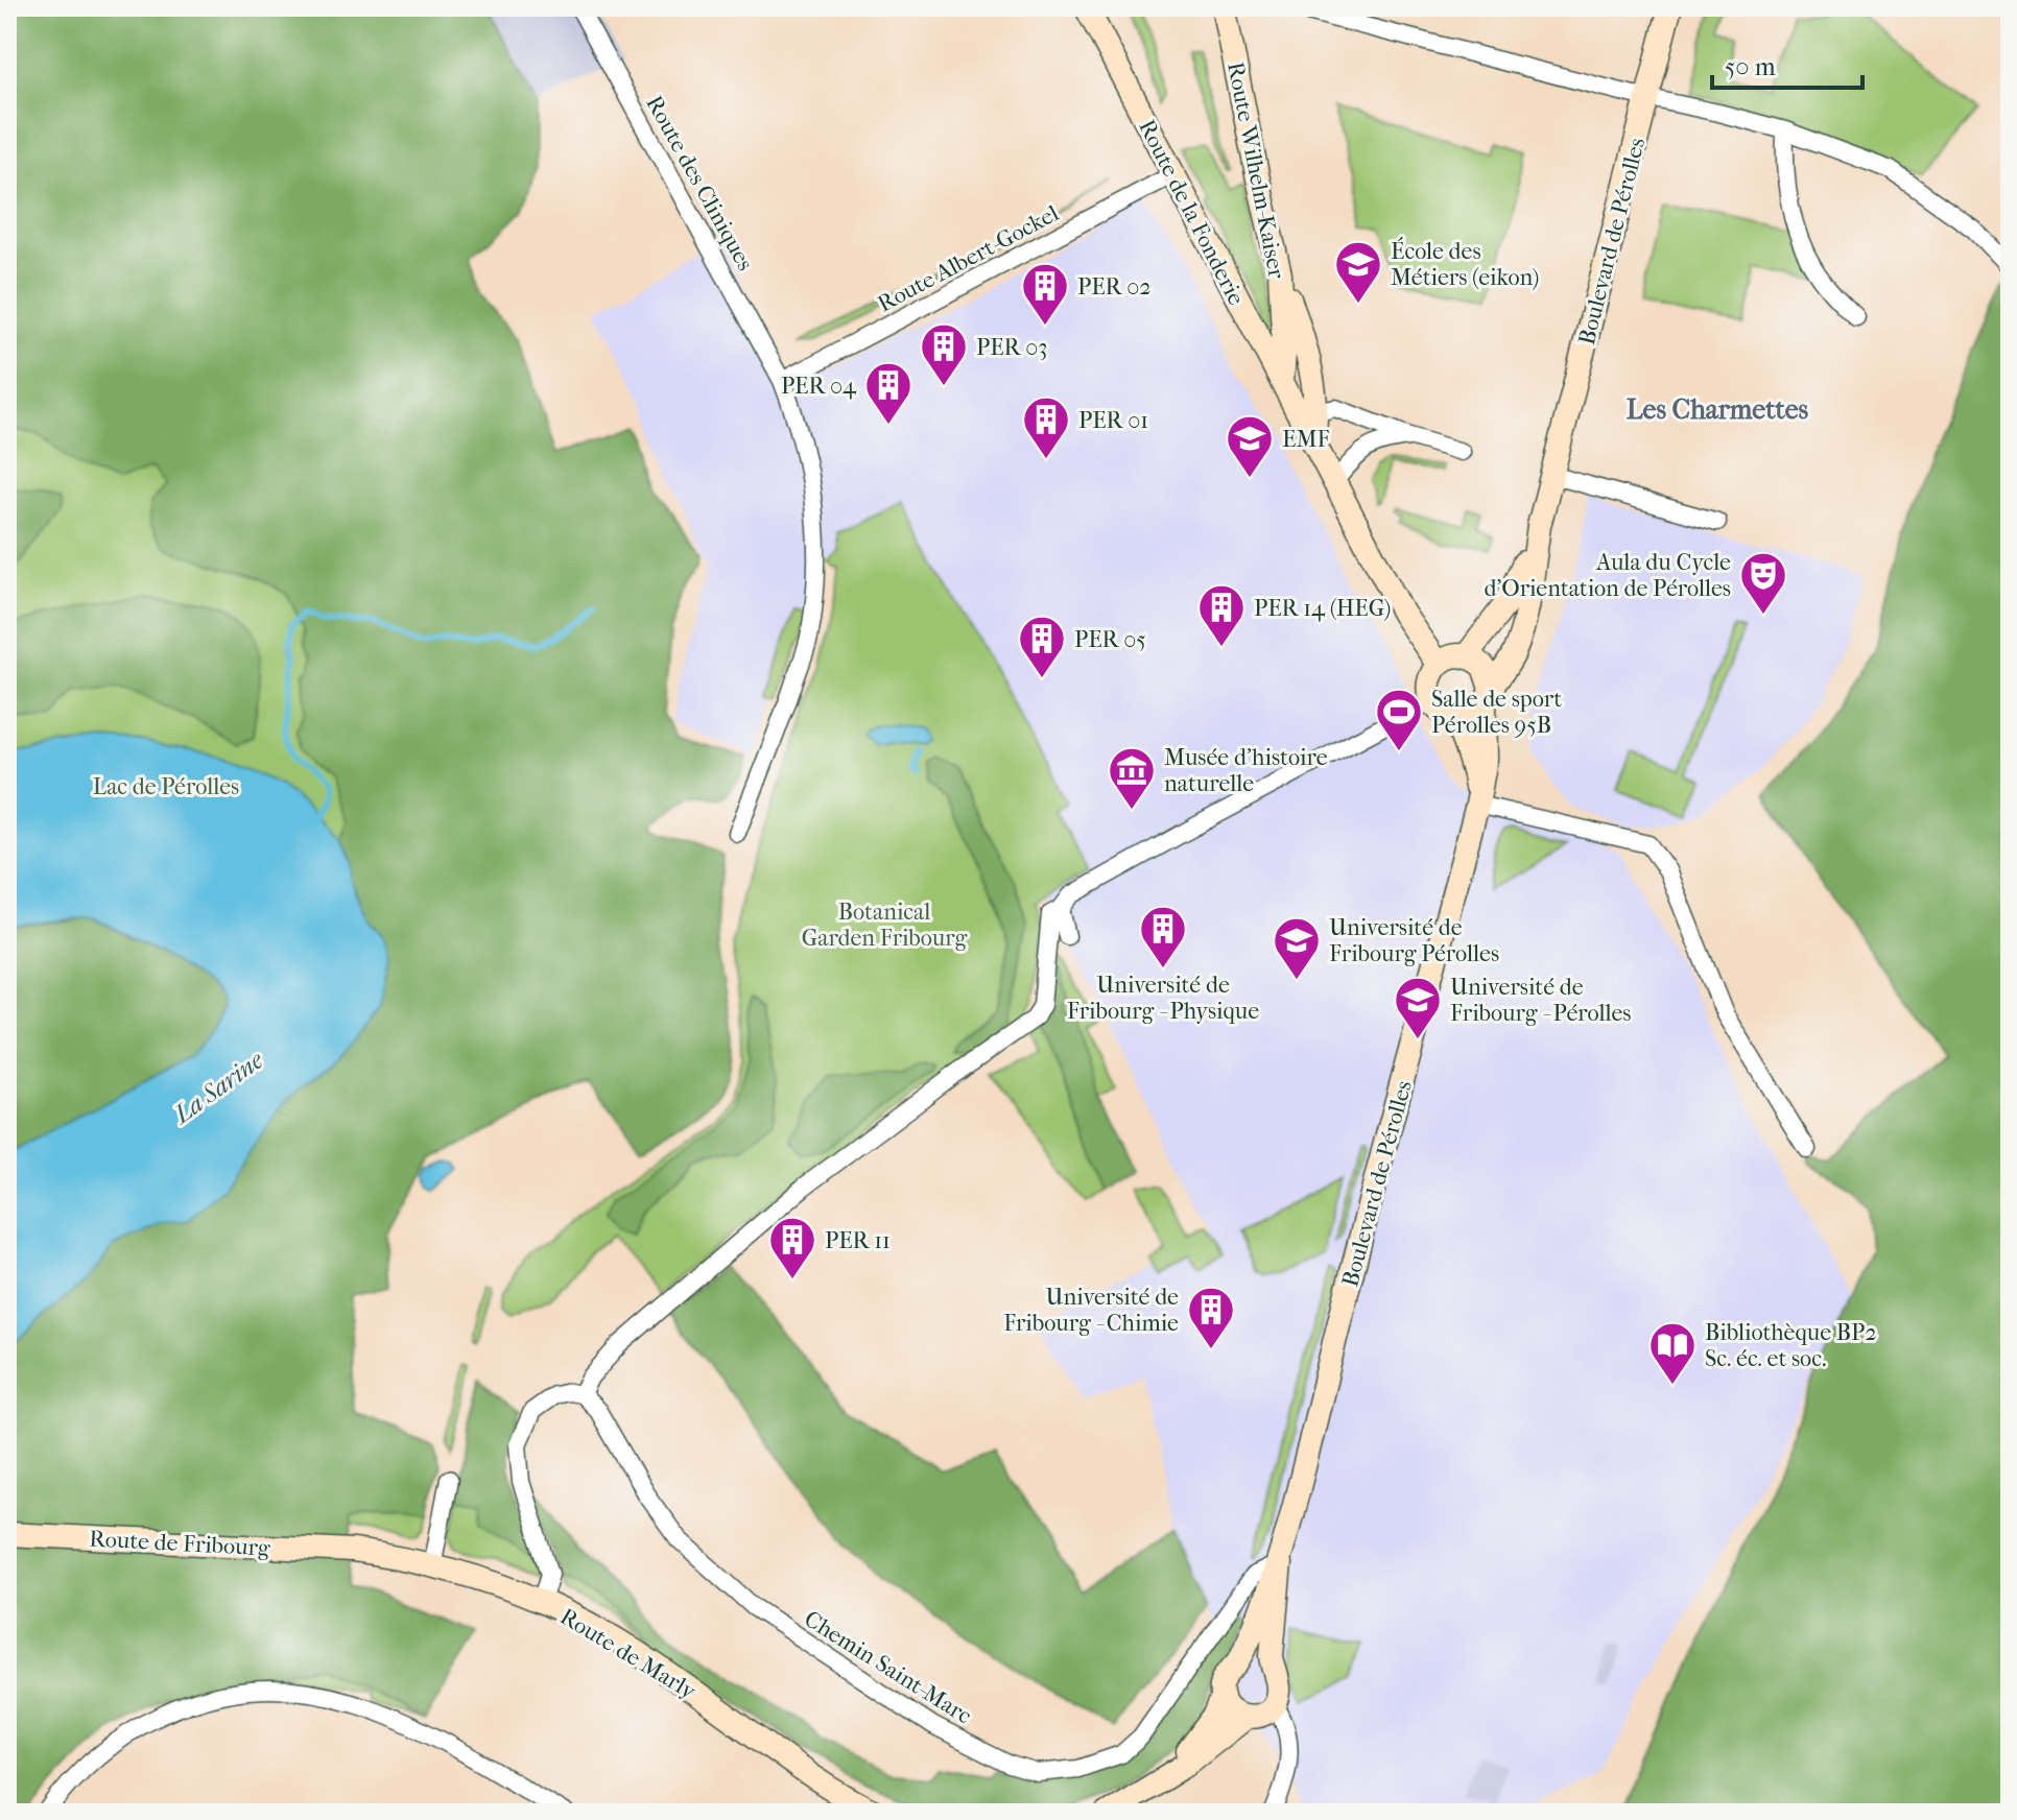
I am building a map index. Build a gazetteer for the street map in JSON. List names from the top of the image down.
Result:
{
  "streets": {
    "main road": [
      "Route Wilhelm-Kaiser",
      "Route de la Fonderie",
      "Boulevard de Pérolles",
      "Route de Fribourg",
      "Route de Marly"
    ],
    "street": ["Route des Cliniques", "Route Albert-Gockel", "Chemin Saint-Marc"]
  },
  "crossings": [
    ["Route Wilhelm-Kaiser", "Route de la Fonderie"],
    ["Route des Cliniques", "Route Albert-Gockel"],
    ["Route de la Fonderie", "Route Albert-Gockel"],
    ["Boulevard de Pérolles", "Chemin Saint-Marc"],
    ["Route de Fribourg", "Route de Marly"]
  ],
  "districts": ["Les Charmettes"],
  "water": ["La Sarine"],
  "parks": ["Lac de Pérolles", "Botanical Garden Fribourg"],
  "places": {
    "school or university": [
      "École des Métiers (eikon)",
      "EMF",
      "Université de Fribourg Pérolles",
      "Université de Fribourg - Pérolles"
    ],
    "building": [
      "PER 02",
      "PER 03",
      "PER 04",
      "PER 01",
      "PER 14 (HEG)",
      "PER 05",
      "Université de Fribourg - Physique",
      "PER 11",
      "Université de Fribourg - Chimie"
    ],
    "theatre": ["Aula du Cycle d'Orientation de Pérolles"],
    "sports": ["Salle de sport Pérolles 95B"],
    "museum": ["Musée d'histoire naturelle"],
    "library": ["Bibliothèque BP2 Sc. éc. et soc."]
  },
  "scale_bar": "50 m"
}
